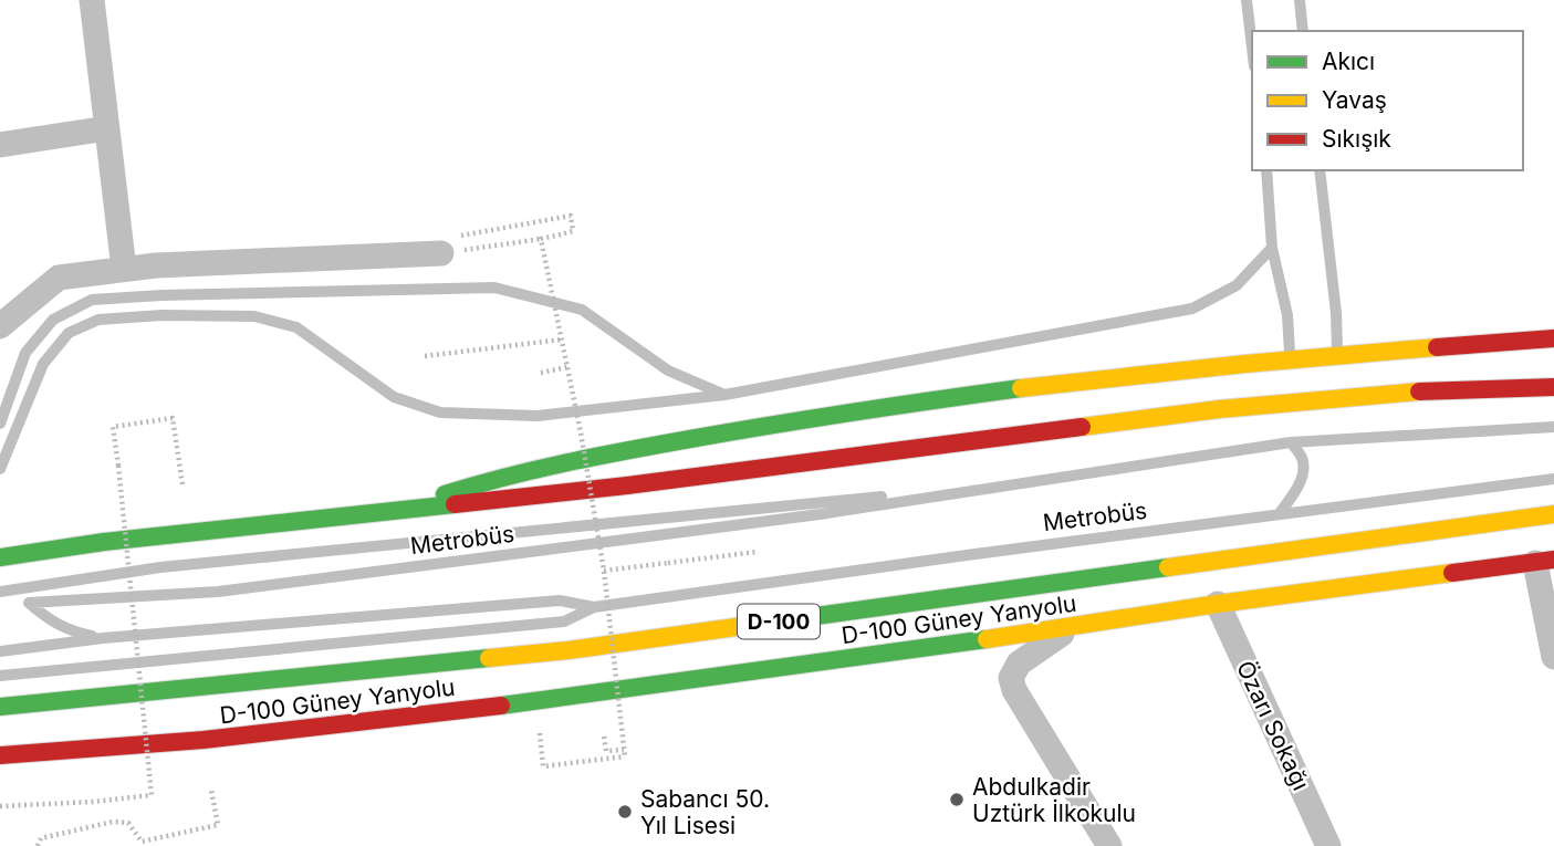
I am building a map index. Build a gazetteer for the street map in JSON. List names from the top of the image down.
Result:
{
  "streets": {
    "main road": ["D-100 Güney Yanyolu", "D-100"],
    "street": ["Özarı Sokağı"],
    "lane": ["Metrobüs"]
  },
  "crossings": [
    ["D-100 Güney Yanyolu", "Özarı Sokağı"]
  ],
  "places": ["Abdulkadir Uztürk İlkokulu", "Sabancı 50. Yıl Lisesi"],
  "legend": ["Akıcı", "Yavaş", "Sıkışık"]
}
